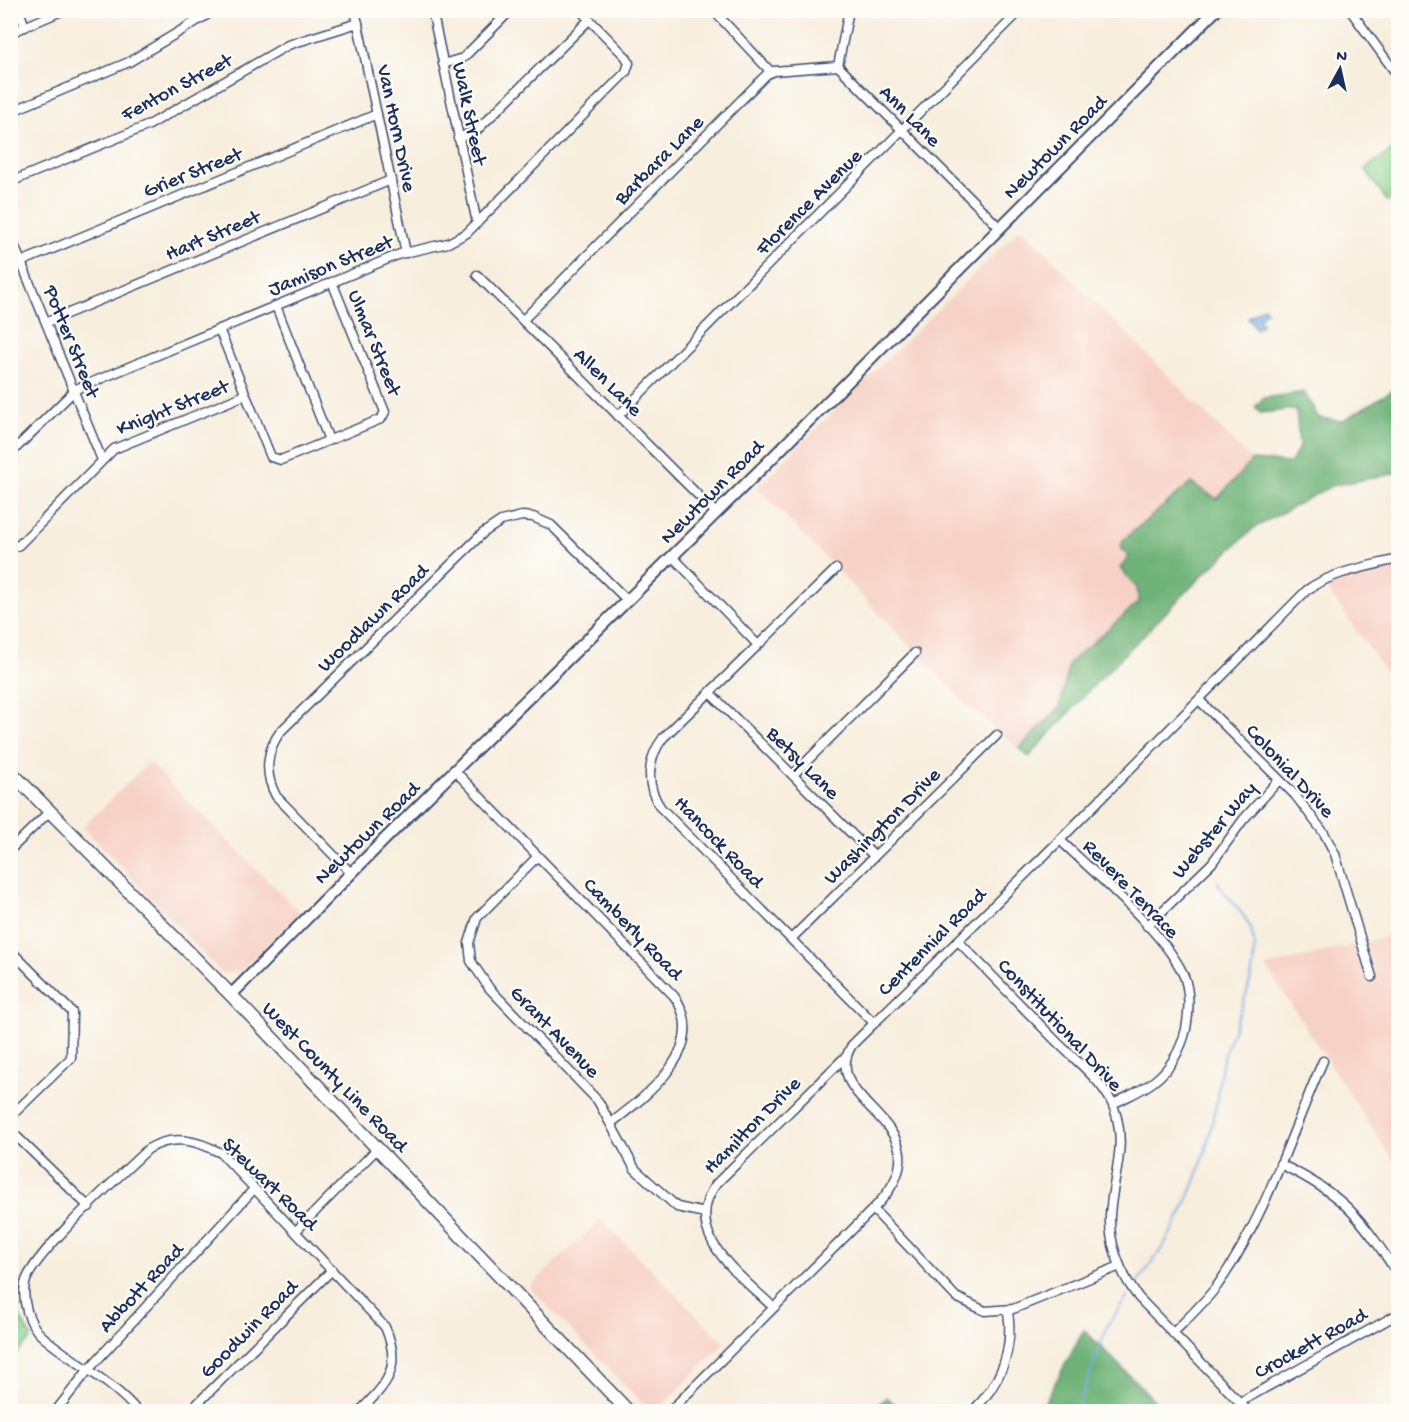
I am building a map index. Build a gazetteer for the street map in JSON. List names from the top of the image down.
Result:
{
  "streets": {
    "main road": ["West County Line Road"],
    "street": [
      "Fenton Street",
      "Walk Street",
      "Ann Lane",
      "Van Horn Drive",
      "Newtown Road",
      "Barbara Lane",
      "Grier Street",
      "Florence Avenue",
      "Hart Street",
      "Jamison Street",
      "Potter Street",
      "Ulmar Street",
      "Allen Lane",
      "Knight Street",
      "Woodlawn Road",
      "Betsy Lane",
      "Colonial Drive",
      "Washington Drive",
      "Webster Way",
      "Hancock Road",
      "Revere Terrace",
      "Camberly Road",
      "Centennial Road",
      "Constitutional Drive",
      "Grant Avenue",
      "Hamilton Drive",
      "Stewart Road",
      "Abbott Road",
      "Goodwin Road",
      "Crockett Road"
    ]
  },
  "crossings": [
    ["Fenton Street", "Van Horn Drive"],
    ["Walk Street", "Jamison Street"],
    ["Ann Lane", "Newtown Road"],
    ["Ann Lane", "Florence Avenue"],
    ["Van Horn Drive", "Grier Street"],
    ["Van Horn Drive", "Hart Street"],
    ["Van Horn Drive", "Jamison Street"],
    ["Newtown Road", "Allen Lane"],
    ["Newtown Road", "Woodlawn Road"],
    ["Newtown Road", "Camberly Road"],
    ["Newtown Road", "West County Line Road"],
    ["Barbara Lane", "Allen Lane"],
    ["Grier Street", "Potter Street"],
    ["Florence Avenue", "Allen Lane"],
    ["Hart Street", "Potter Street"],
    ["Jamison Street", "Potter Street"],
    ["Jamison Street", "Ulmar Street"],
    ["Potter Street", "Knight Street"],
    ["Betsy Lane", "Washington Drive"],
    ["Betsy Lane", "Hancock Road"],
    ["Colonial Drive", "Webster Way"],
    ["Colonial Drive", "Centennial Road"],
    ["Washington Drive", "Hancock Road"],
    ["Webster Way", "Revere Terrace"],
    ["Hancock Road", "Centennial Road"],
    ["Revere Terrace", "Centennial Road"],
    ["Revere Terrace", "Constitutional Drive"],
    ["Camberly Road", "Grant Avenue"],
    ["Centennial Road", "Constitutional Drive"],
    ["Centennial Road", "Hamilton Drive"],
    ["Constitutional Drive", "Crockett Road"],
    ["Grant Avenue", "Hamilton Drive"],
    ["Stewart Road", "Abbott Road"],
    ["Stewart Road", "Goodwin Road"]
  ],
  "north": "top"
}
